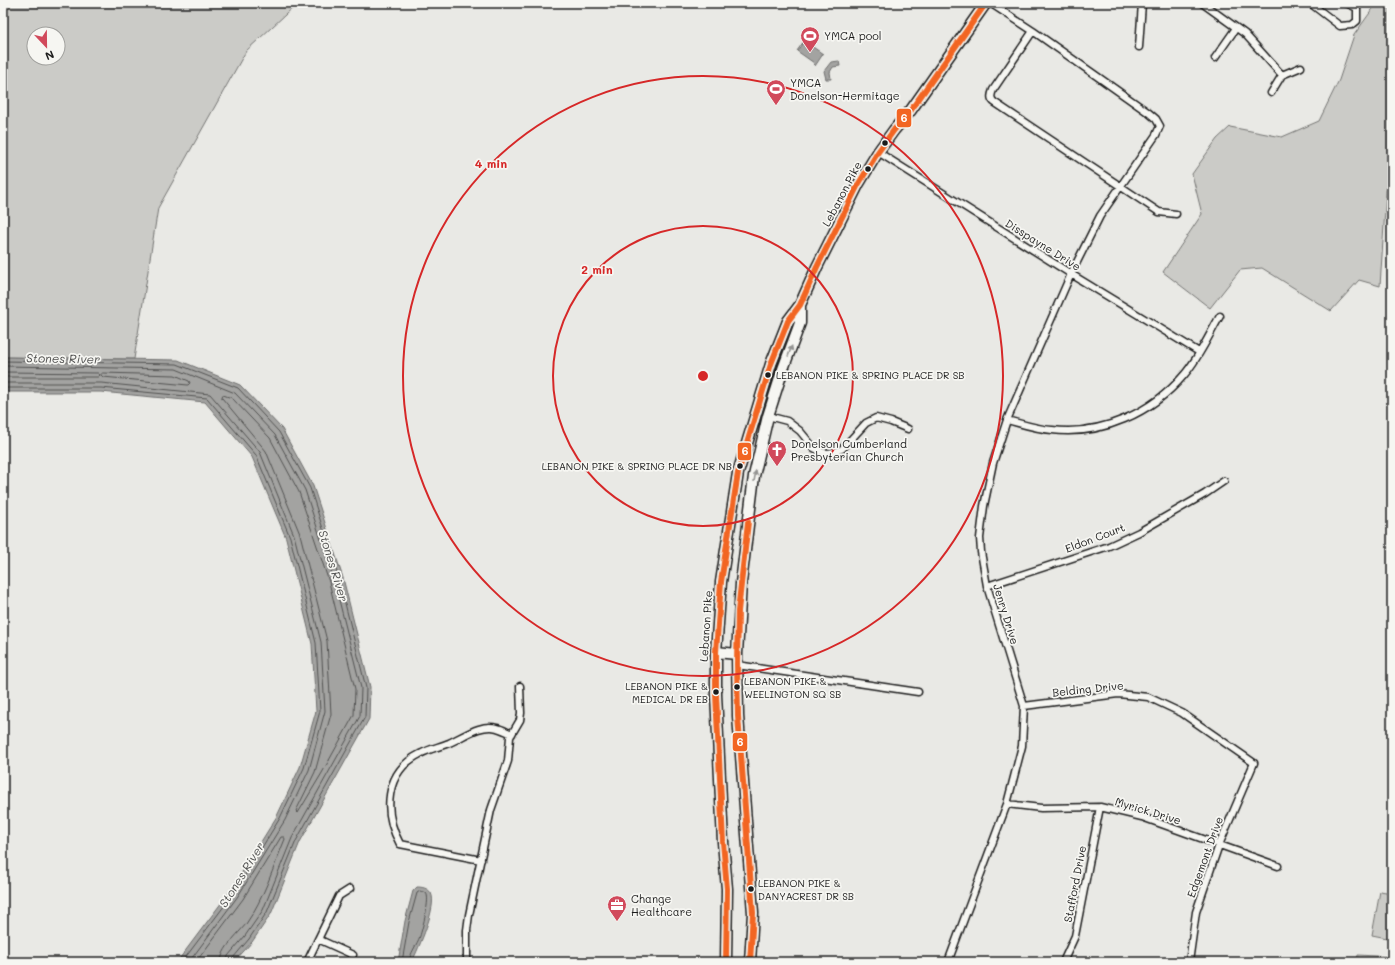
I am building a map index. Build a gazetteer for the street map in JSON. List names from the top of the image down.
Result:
{
  "streets": {
    "main road": ["Lebanon Pike"],
    "street": [
      "Disspayne Drive",
      "Eldon Court",
      "Jenry Drive",
      "Belding Drive",
      "Myrick Drive",
      "Edgemont Drive",
      "Stafford Drive"
    ]
  },
  "crossings": [
    ["Lebanon Pike", "Disspayne Drive"],
    ["Disspayne Drive", "Jenry Drive"],
    ["Eldon Court", "Jenry Drive"],
    ["Jenry Drive", "Belding Drive"],
    ["Jenry Drive", "Myrick Drive"],
    ["Belding Drive", "Edgemont Drive"],
    ["Myrick Drive", "Edgemont Drive"],
    ["Myrick Drive", "Stafford Drive"]
  ],
  "water": ["Stones River"],
  "places": {
    "sports": ["YMCA pool", "YMCA Donelson-Hermitage"],
    "other": [
      "LEBANON PIKE & SPRING PLACE DR SB",
      "LEBANON PIKE & SPRING PLACE DR NB",
      "LEBANON PIKE & WEELINGTON SQ SB",
      "LEBANON PIKE & MEDICAL DR EB",
      "LEBANON PIKE & DANYACREST DR SB"
    ],
    "church": ["Donelson Cumberland Presbyterian Church"],
    "office": ["Change Healthcare"]
  },
  "lines": ["transit line 6"],
  "north": "bottom",
  "rings": ["4 min", "2 min"]
}
